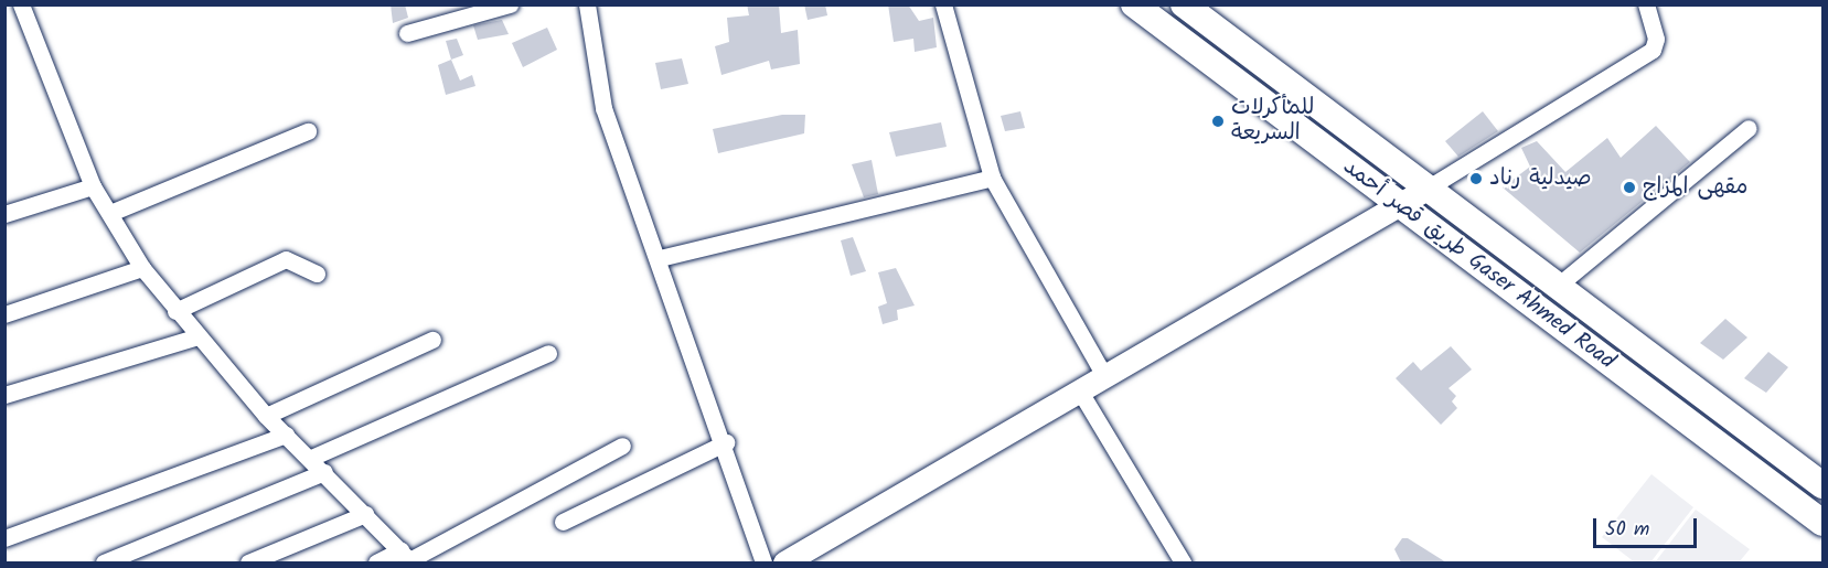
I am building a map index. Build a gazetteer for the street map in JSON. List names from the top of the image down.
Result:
{
  "streets": {
    "main road": ["طريق قصر أحمد Gaser Ahmed Road"]
  },
  "places": ["للمأكرلات السريعة", "صيدلية رناد", "مقهى المزاج"],
  "scale_bar": "50 m"
}
